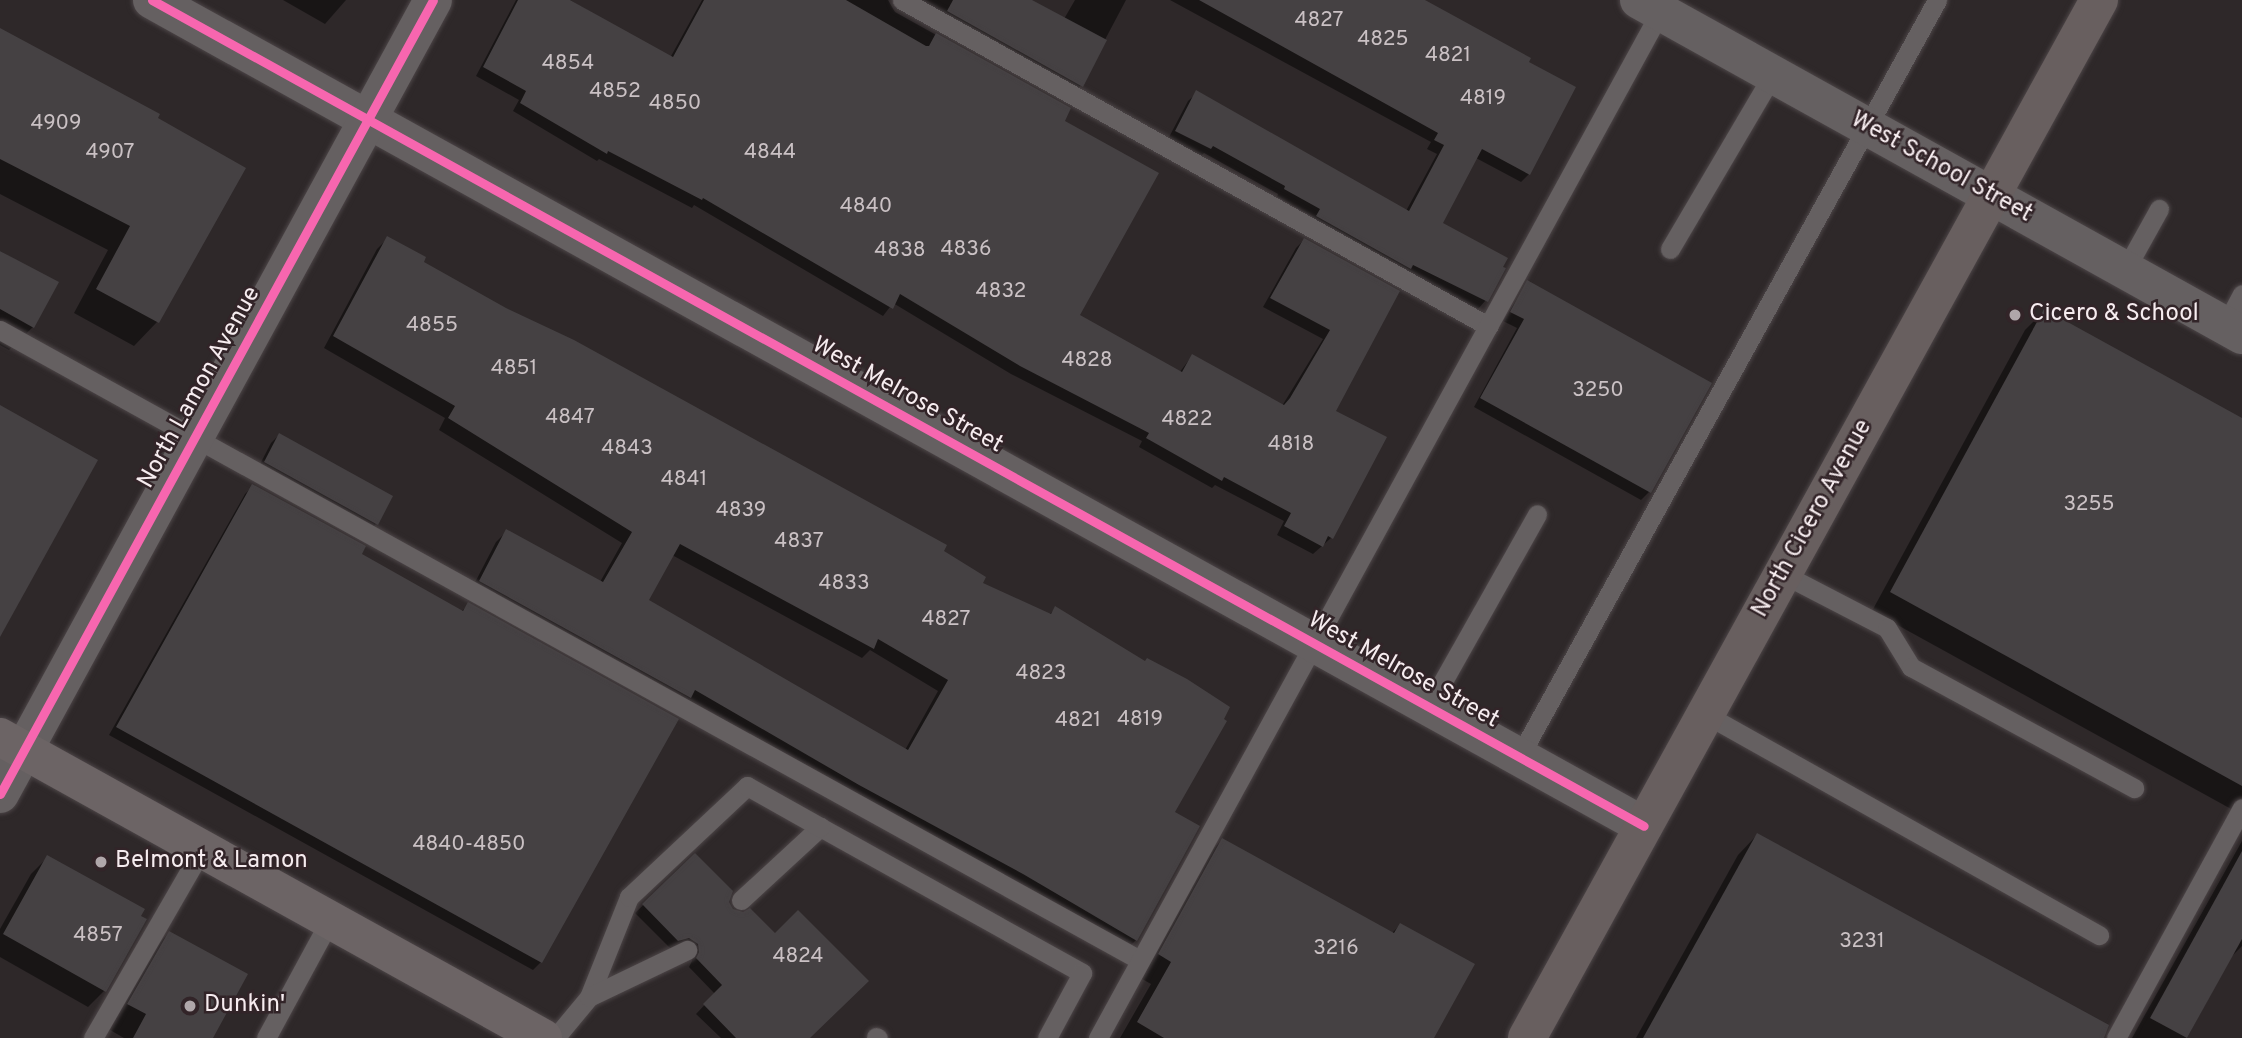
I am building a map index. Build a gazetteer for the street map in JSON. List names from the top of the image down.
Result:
{
  "streets": {
    "main road": ["North Cicero Avenue"],
    "street": ["West School Street", "North Lamon Avenue", "West Melrose Street"]
  },
  "crossings": [
    ["West School Street", "North Cicero Avenue"],
    ["North Lamon Avenue", "West Melrose Street"],
    ["West Melrose Street", "North Cicero Avenue"]
  ],
  "places": ["Cicero & School", "Belmont & Lamon", "Dunkin'"],
  "house_numbers": [
    "4827",
    "4825",
    "4821",
    "4854",
    "4852",
    "4819",
    "4850",
    "4909",
    "4907",
    "4844",
    "4840",
    "4836",
    "4838",
    "4832",
    "4855",
    "4828",
    "4851",
    "3250",
    "4847",
    "4822",
    "4818",
    "4843",
    "4841",
    "3255",
    "4839",
    "4837",
    "4833",
    "4827",
    "4823",
    "4819",
    "4821",
    "4840-4850",
    "4857",
    "3231",
    "3216",
    "4824"
  ]
}
